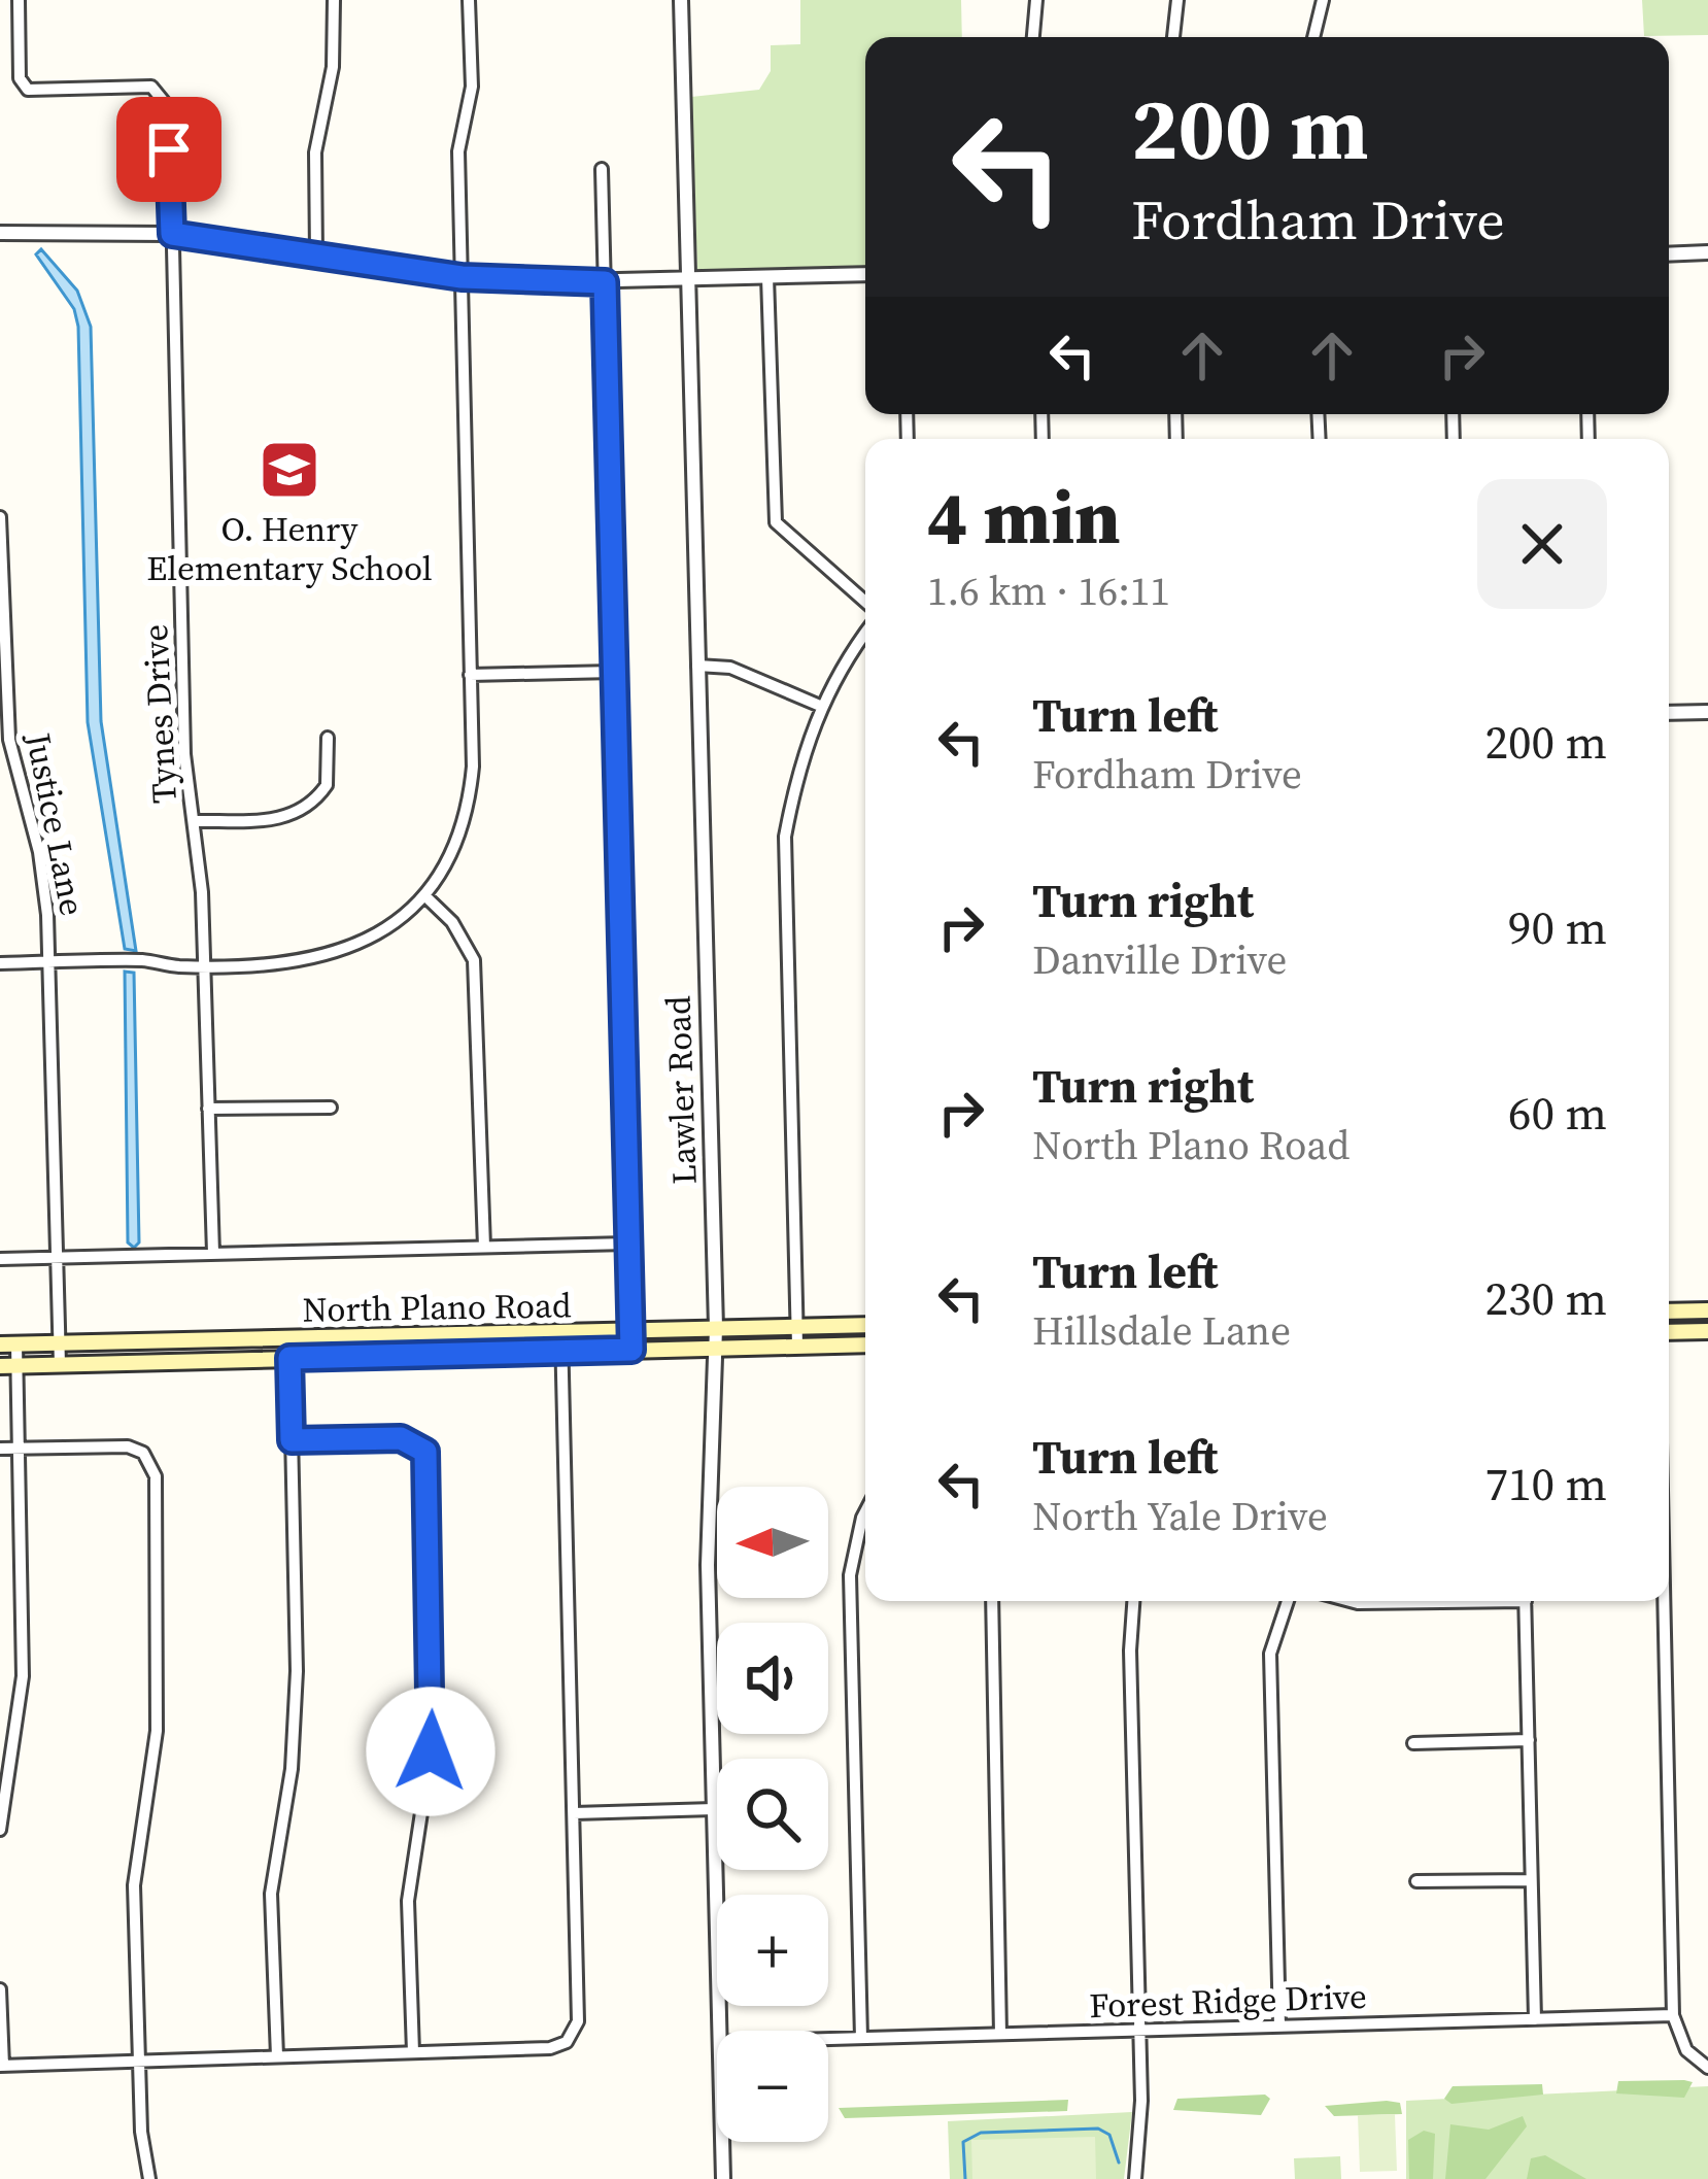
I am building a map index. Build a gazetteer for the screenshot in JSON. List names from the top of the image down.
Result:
{
  "streets": {
    "main road": ["North Plano Road"],
    "street": [
      "Tynes Drive",
      "Justice Lane",
      "Lawler Road",
      "Forest Ridge Drive"
    ]
  },
  "crossings": [
    ["Justice Lane", "North Plano Road"],
    ["Lawler Road", "North Plano Road"]
  ],
  "places": {
    "school or university": ["O. Henry Elementary School"]
  },
  "north": "left",
  "page": {
    "turn": ["200 m", "Fordham Drive"],
    "heading": ["4 min", "1.6 km · 16:11"],
    "list": [
      {
        "name": "Turn left",
        "note": "Fordham Drive",
        "value": "200 m"
      },
      {
        "name": "Turn right",
        "note": "Danville Drive",
        "value": "90 m"
      },
      {
        "name": "Turn right",
        "note": "North Plano Road",
        "value": "60 m"
      },
      {
        "name": "Turn left",
        "note": "Hillsdale Lane",
        "value": "230 m"
      },
      {
        "name": "Turn left",
        "note": "North Yale Drive",
        "value": "710 m"
      }
    ],
    "map_buttons": ["+", "−"]
  }
}
